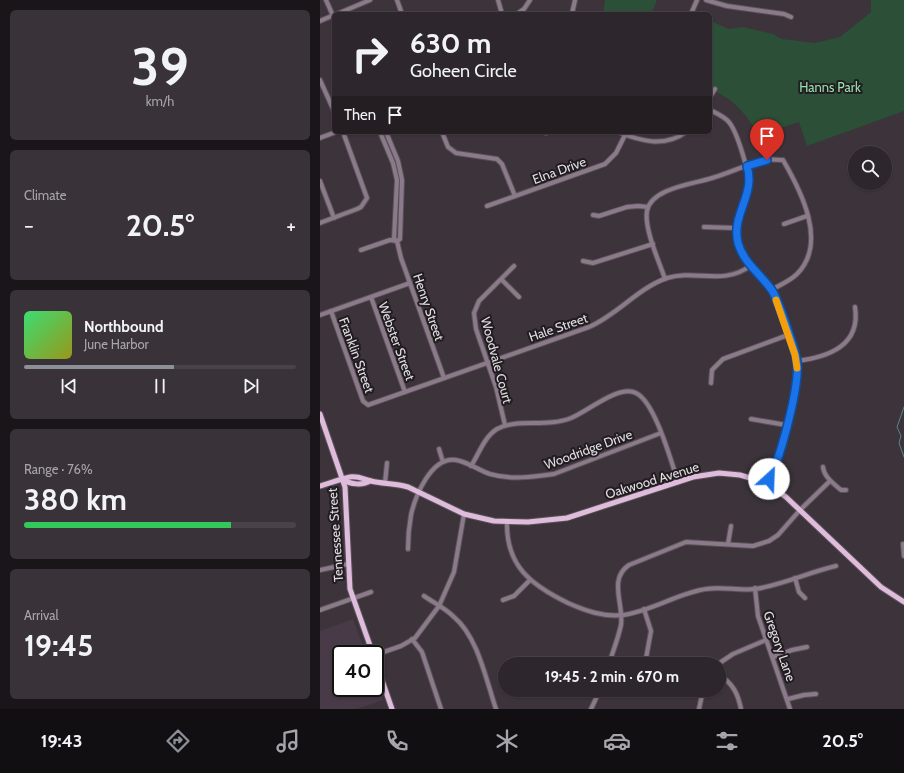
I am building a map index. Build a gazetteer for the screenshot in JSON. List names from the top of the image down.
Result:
{
  "streets": {
    "main road": ["Oakwood Avenue", "Tennessee Street"],
    "street": [
      "Elna Drive",
      "Henry Street",
      "Hale Street",
      "Webster Street",
      "Franklin Street",
      "Woodvale Court",
      "Woodridge Drive",
      "Gregory Lane"
    ]
  },
  "crossings": [
    ["Henry Street", "Hale Street"],
    ["Hale Street", "Webster Street"],
    ["Hale Street", "Franklin Street"],
    ["Hale Street", "Woodvale Court"],
    ["Oakwood Avenue", "Tennessee Street"]
  ],
  "parks": ["Hanns Park"],
  "page": {
    "tile": [
      ["39", "km/h"],
      "Climate",
      ["Range · 76%", "380 km"],
      ["Arrival", "19:45"]
    ],
    "turn": ["630 m", "Goheen Circle"],
    "then": "Then",
    "heat": ["−", "20.5°", "+"],
    "song": ["Northbound", "June Harbor"],
    "limit": "40",
    "trip": "19:45 · 2 min · 670 m",
    "tabs": ["19:43", "20.5°"]
  }
}
